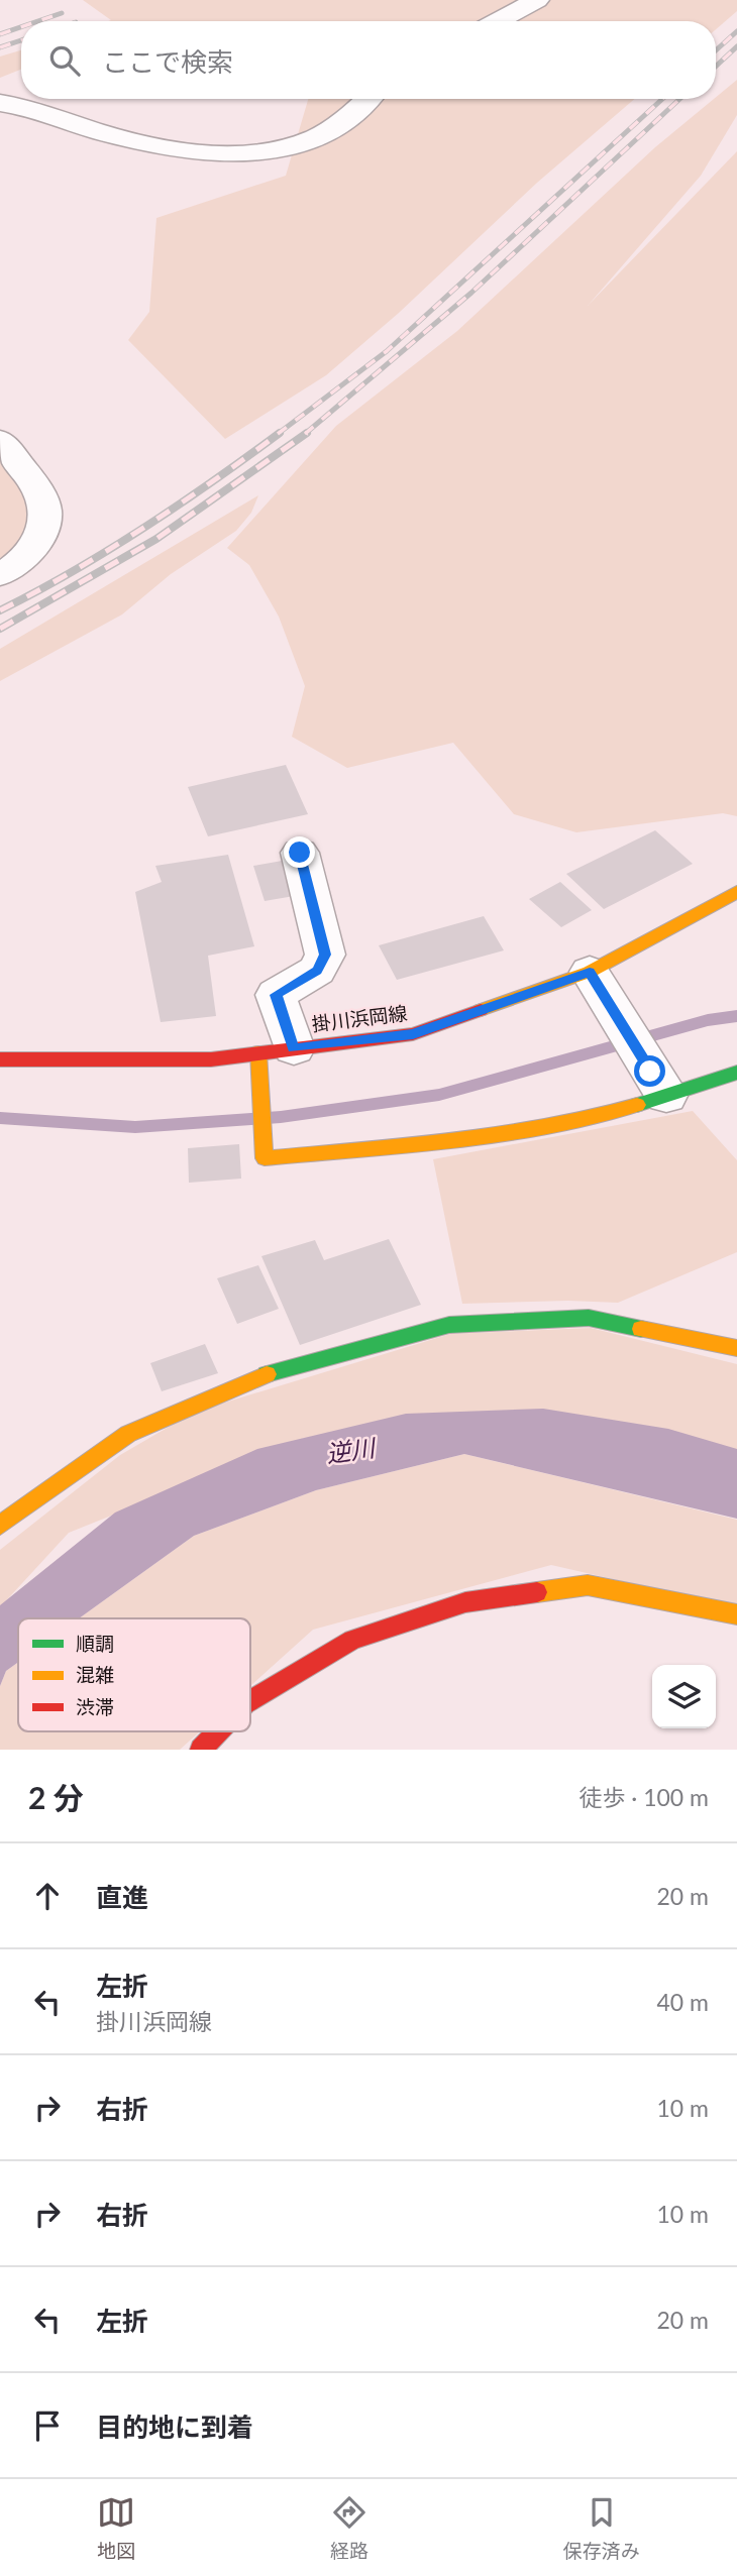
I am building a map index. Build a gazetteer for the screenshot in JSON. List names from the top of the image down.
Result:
{
  "streets": {
    "street": ["掛川浜岡線"]
  },
  "water": ["逆川"],
  "legend": ["順調", "混雑", "渋滞"],
  "page": {
    "search": "ここで検索",
    "heading": ["2 分", "徒歩 · 100 m"],
    "list": [
      ["直進", "20 m"],
      ["左折", "掛川浜岡線", "40 m"],
      ["右折", "10 m"],
      ["右折", "10 m"],
      ["左折", "20 m"],
      "目的地に到着"
    ],
    "nav": ["地図", "経路", "保存済み"]
  }
}
